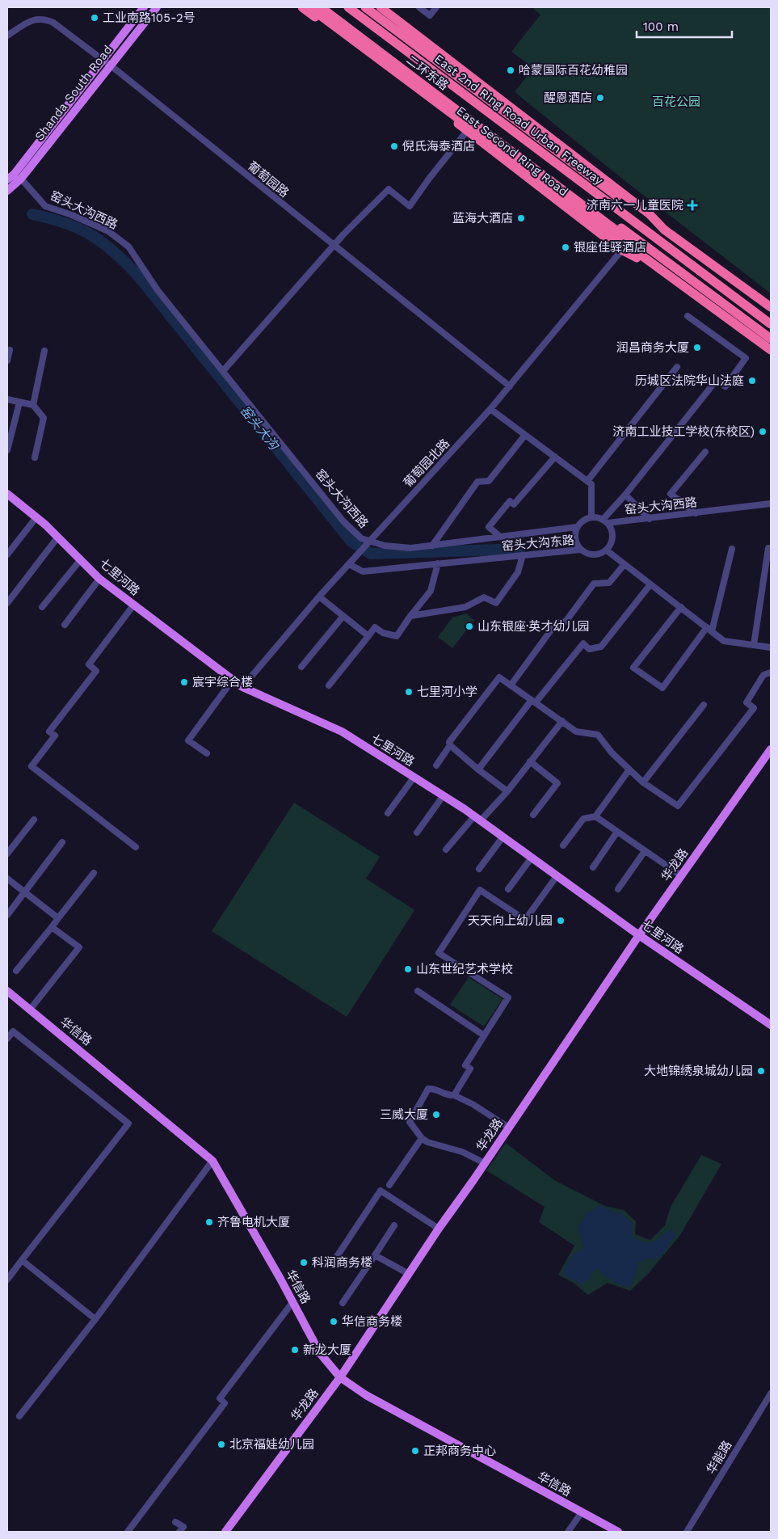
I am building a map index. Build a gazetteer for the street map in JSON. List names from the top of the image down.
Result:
{
  "streets": {
    "highway": ["二环东路", "East 2nd Ring Road Urban Freeway", "East Second Ring Road"],
    "main road": [
      "Shanda South Road",
      "七里河路",
      "华龙路",
      "华信路"
    ],
    "street": [
      "葡萄园路",
      "窑头大沟西路",
      "葡萄园北路",
      "窑头大沟东路",
      "华能路"
    ]
  },
  "crossings": [
    ["二环东路", "East Second Ring Road"],
    ["Shanda South Road", "葡萄园路"],
    ["Shanda South Road", "窑头大沟西路"],
    ["East Second Ring Road", "葡萄园北路"],
    ["葡萄园路", "葡萄园北路"],
    ["窑头大沟西路", "葡萄园北路"],
    ["窑头大沟西路", "窑头大沟东路"],
    ["葡萄园北路", "窑头大沟东路"],
    ["葡萄园北路", "七里河路"],
    ["七里河路", "华龙路"],
    ["华龙路", "华信路"]
  ],
  "water": ["窑头大沟"],
  "parks": ["百花公园"],
  "places": {
    "other": [
      "工业南路105-2号",
      "哈蒙国际百花幼稚园",
      "醒恩酒店",
      "倪氏海泰酒店",
      "蓝海大酒店",
      "银座佳驿酒店",
      "润昌商务大厦",
      "历城区法院华山法庭",
      "济南工业技工学校(东校区)",
      "山东银座·英才幼儿园",
      "宸宇综合楼",
      "七里河小学",
      "天天向上幼儿园",
      "山东世纪艺术学校",
      "大地锦绣泉城幼儿园",
      "三威大厦",
      "齐鲁电机大厦",
      "科润商务楼",
      "华信商务楼",
      "新龙大厦",
      "北京福娃幼儿园",
      "正邦商务中心"
    ],
    "health": ["济南六一儿童医院"]
  },
  "scale_bar": "100 m"
}
